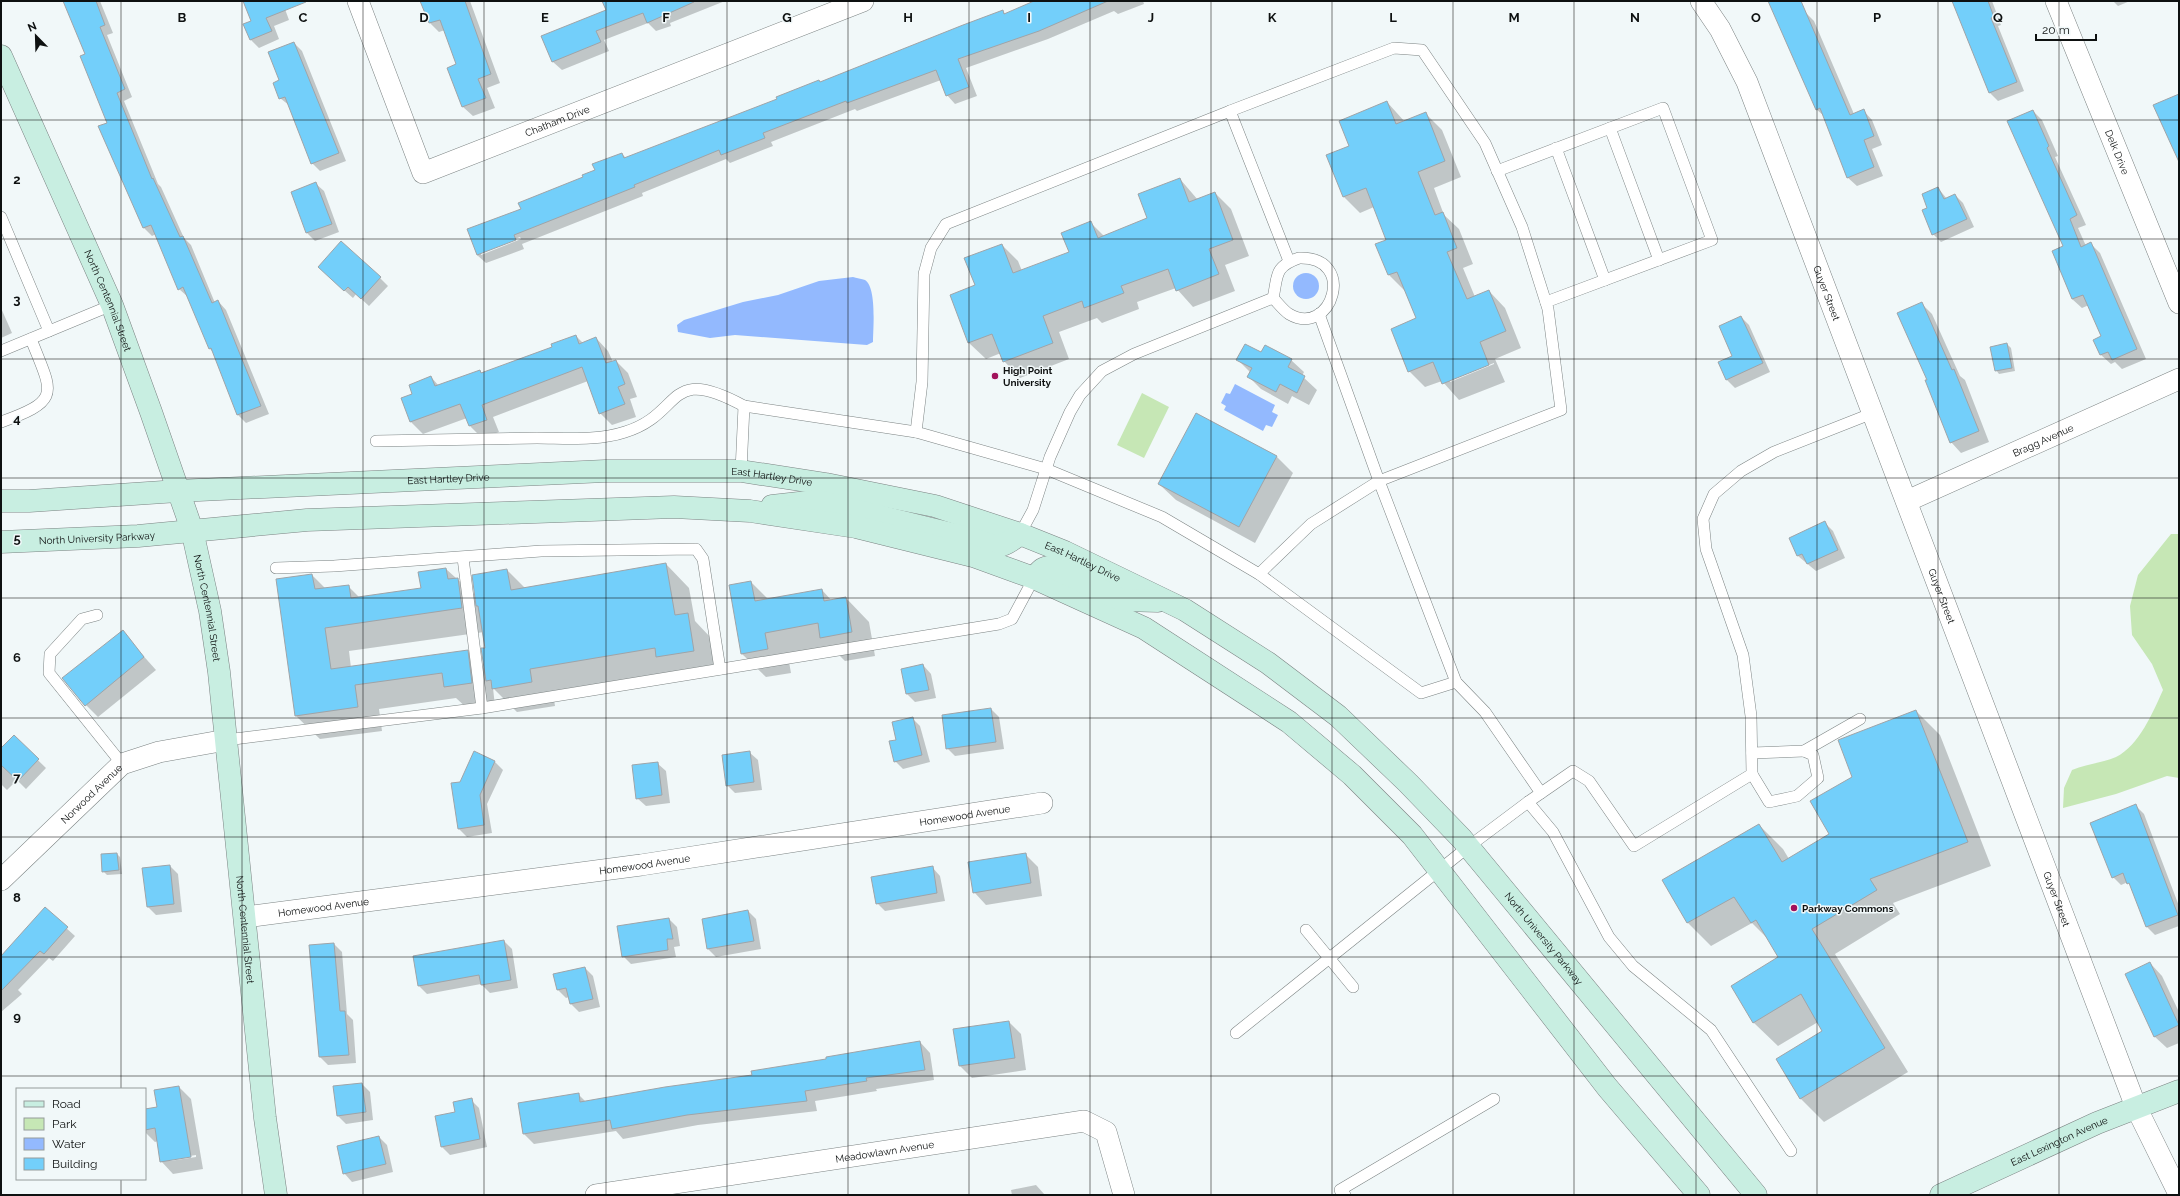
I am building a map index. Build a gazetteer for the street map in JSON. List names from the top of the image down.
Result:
{
  "streets": {
    "main road": [
      "North Centennial Street",
      "East Hartley Drive",
      "North University Parkway",
      "East Lexington Avenue"
    ],
    "street": [
      "Chatham Drive",
      "Delk Drive",
      "Guyer Street",
      "Bragg Avenue",
      "Norwood Avenue",
      "Homewood Avenue",
      "Meadowlawn Avenue"
    ]
  },
  "crossings": [
    ["Guyer Street", "Bragg Avenue"],
    ["Guyer Street", "East Lexington Avenue"],
    ["North Centennial Street", "East Hartley Drive"],
    ["North Centennial Street", "North University Parkway"],
    ["North Centennial Street", "Norwood Avenue"],
    ["North Centennial Street", "Homewood Avenue"],
    ["East Hartley Drive", "North University Parkway"]
  ],
  "places": ["High Point University", "Parkway Commons"],
  "legend": [
    "Road",
    "Park",
    "Water",
    "Building"
  ],
  "scale_bar": "20 m",
  "north": "top left",
  "grid": {
    "columns": [
      "B",
      "C",
      "D",
      "E",
      "F",
      "G",
      "H",
      "I",
      "J",
      "K",
      "L",
      "M",
      "N",
      "O",
      "P",
      "Q"
    ],
    "rows": [
      "2",
      "3",
      "4",
      "5",
      "6",
      "7",
      "8",
      "9"
    ]
  }
}
